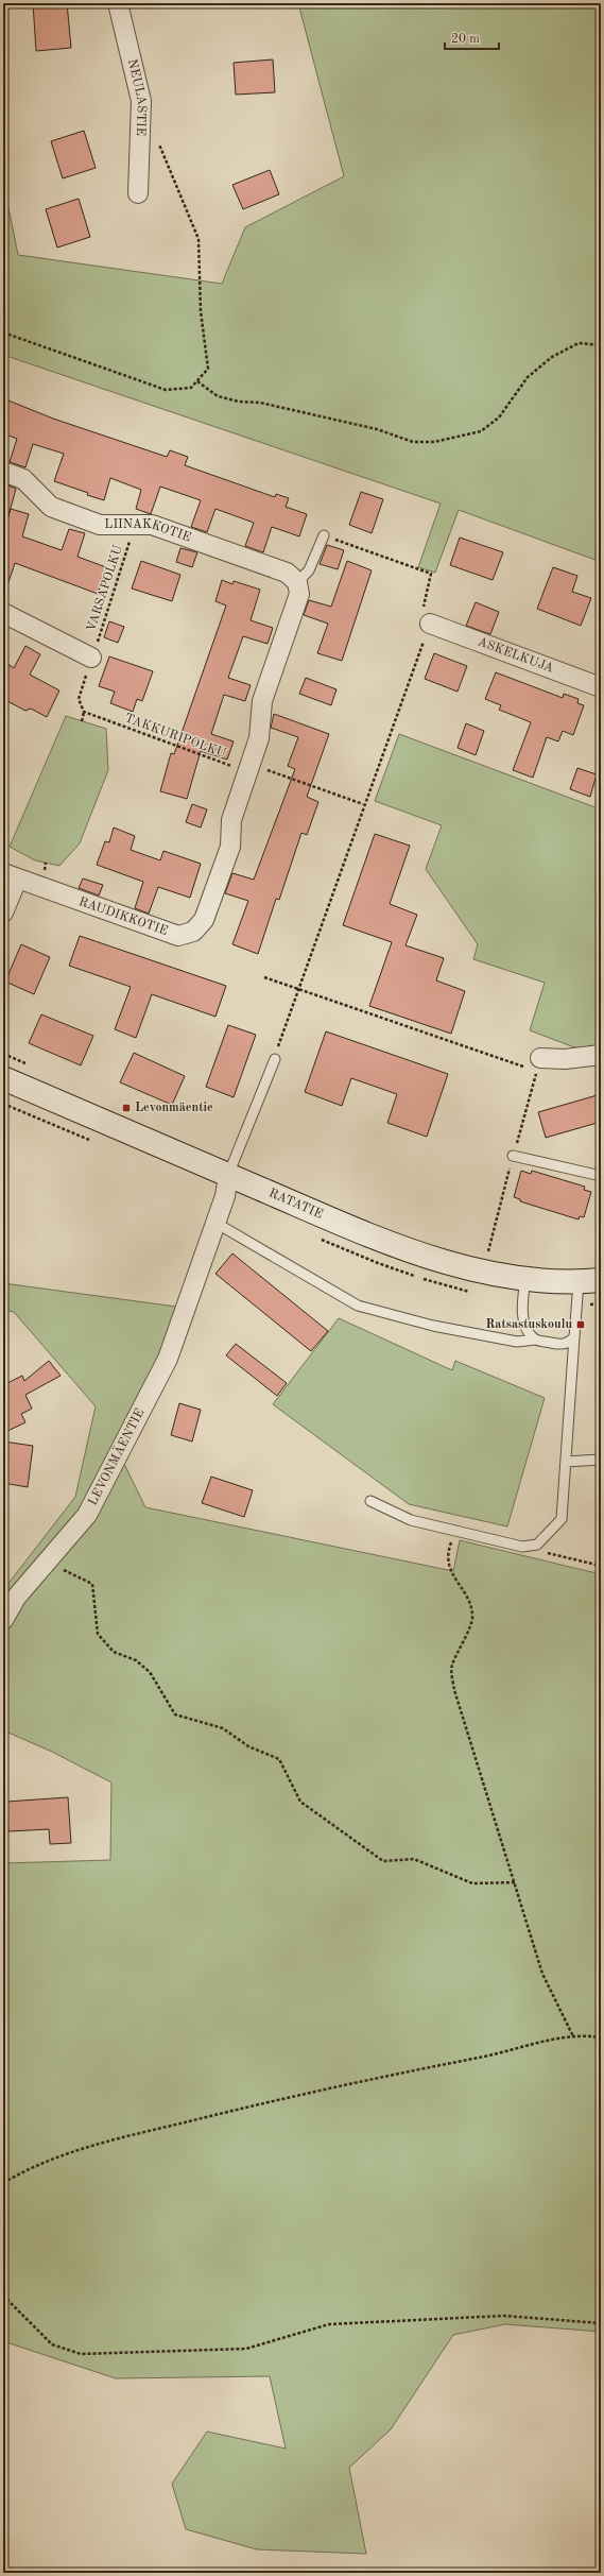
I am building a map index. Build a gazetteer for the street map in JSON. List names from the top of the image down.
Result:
{
  "streets": {
    "street": [
      "NEULASTIE",
      "LIINAKKOTIE",
      "ASKELKUJA",
      "RAUDIKKOTIE",
      "RATATIE",
      "LEVONMÄENTIE"
    ],
    "path": ["VARSAPOLKU", "TAKKURIPOLKU"]
  },
  "crossings": [
    ["LIINAKKOTIE", "VARSAPOLKU"],
    ["LIINAKKOTIE", "RAUDIKKOTIE"],
    ["TAKKURIPOLKU", "RAUDIKKOTIE"],
    ["RATATIE", "LEVONMÄENTIE"]
  ],
  "places": {
    "transit": ["Levonmäentie", "Ratsastuskoulu"]
  },
  "scale_bar": "20 m"
}
